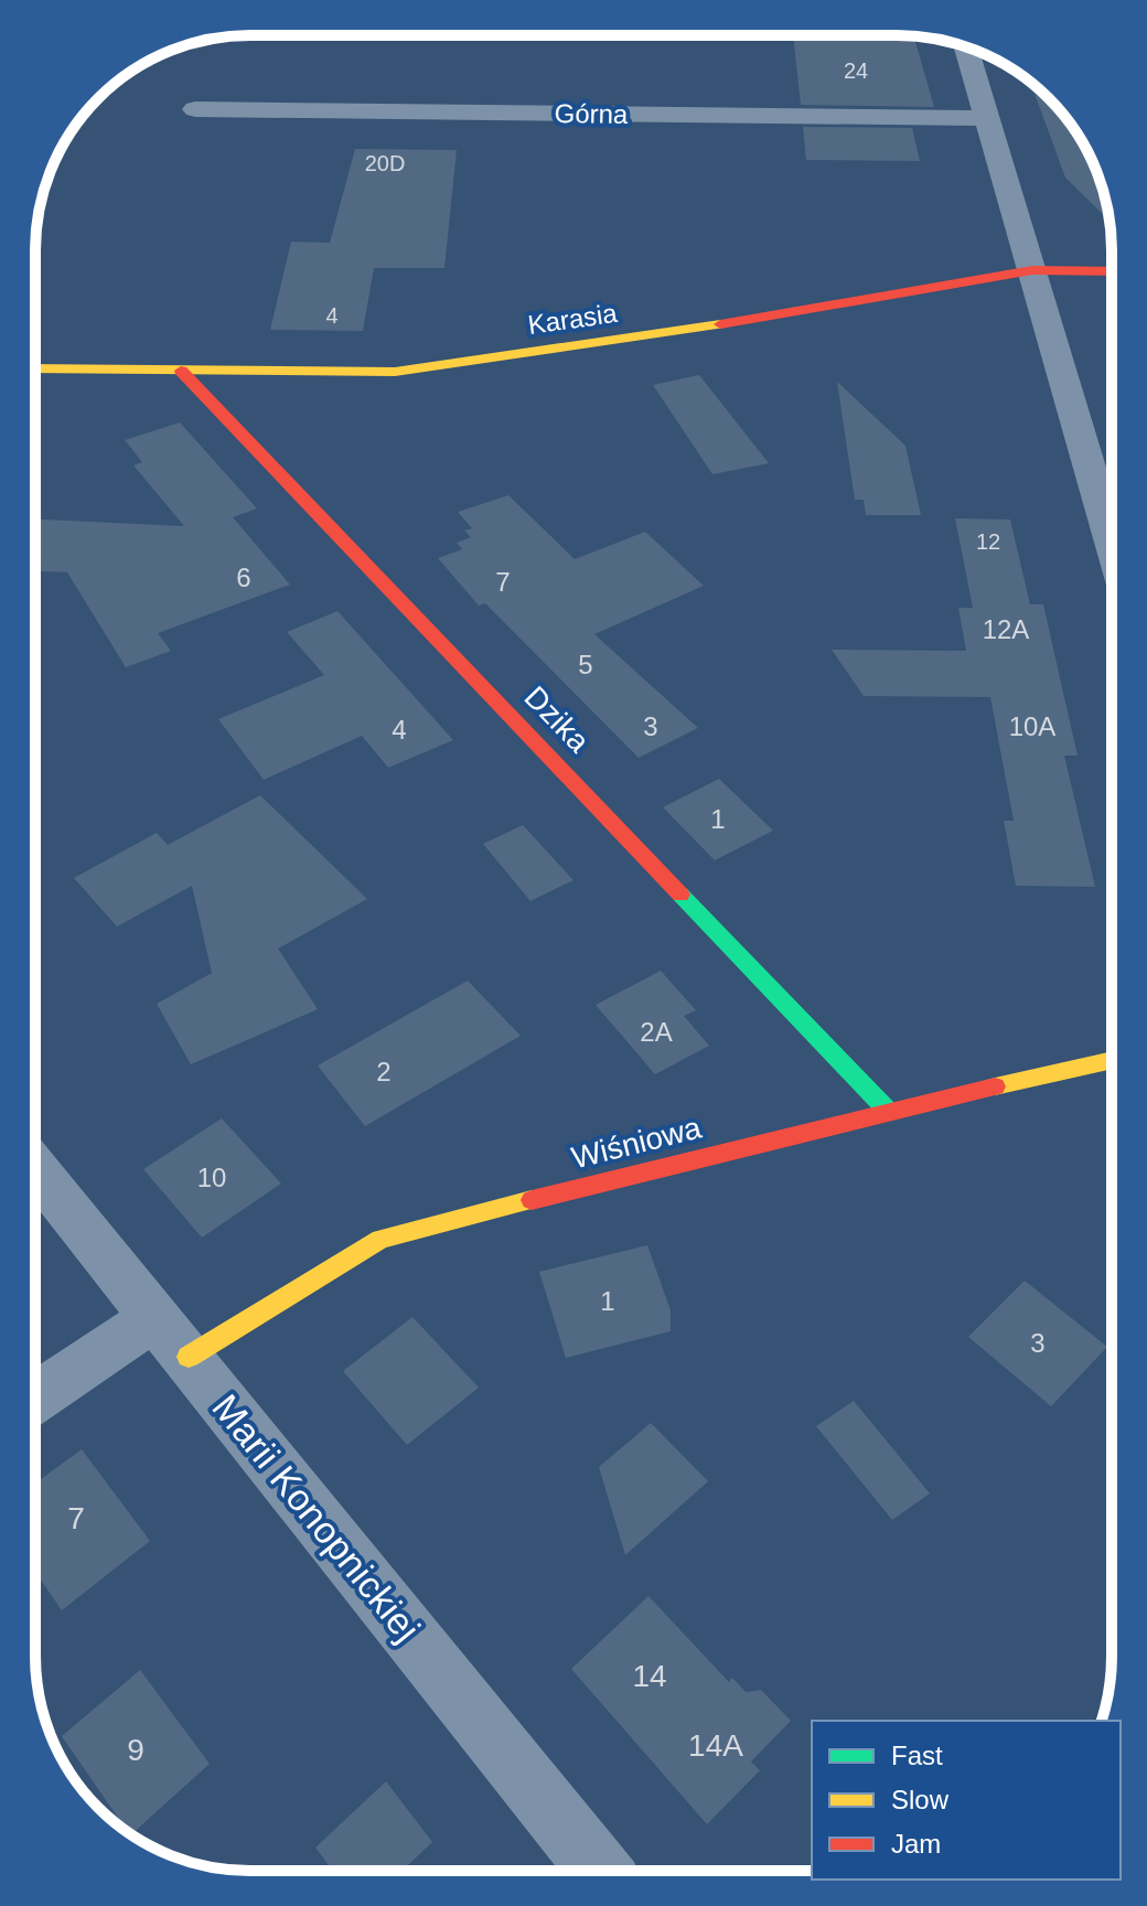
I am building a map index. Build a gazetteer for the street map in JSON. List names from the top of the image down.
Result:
{
  "streets": {
    "street": [
      "Górna",
      "Karasia",
      "Dzika",
      "Wiśniowa",
      "Marii Konopnickiej"
    ]
  },
  "crossings": [
    ["Karasia", "Dzika"],
    ["Dzika", "Wiśniowa"],
    ["Wiśniowa", "Marii Konopnickiej"]
  ],
  "house_numbers": [
    "24",
    "20D",
    "4",
    "12",
    "6",
    "7",
    "12A",
    "5",
    "3",
    "10A",
    "4",
    "1",
    "2A",
    "2",
    "10",
    "1",
    "3",
    "7",
    "14",
    "14A",
    "9"
  ],
  "legend": ["Fast", "Slow", "Jam"]
}
